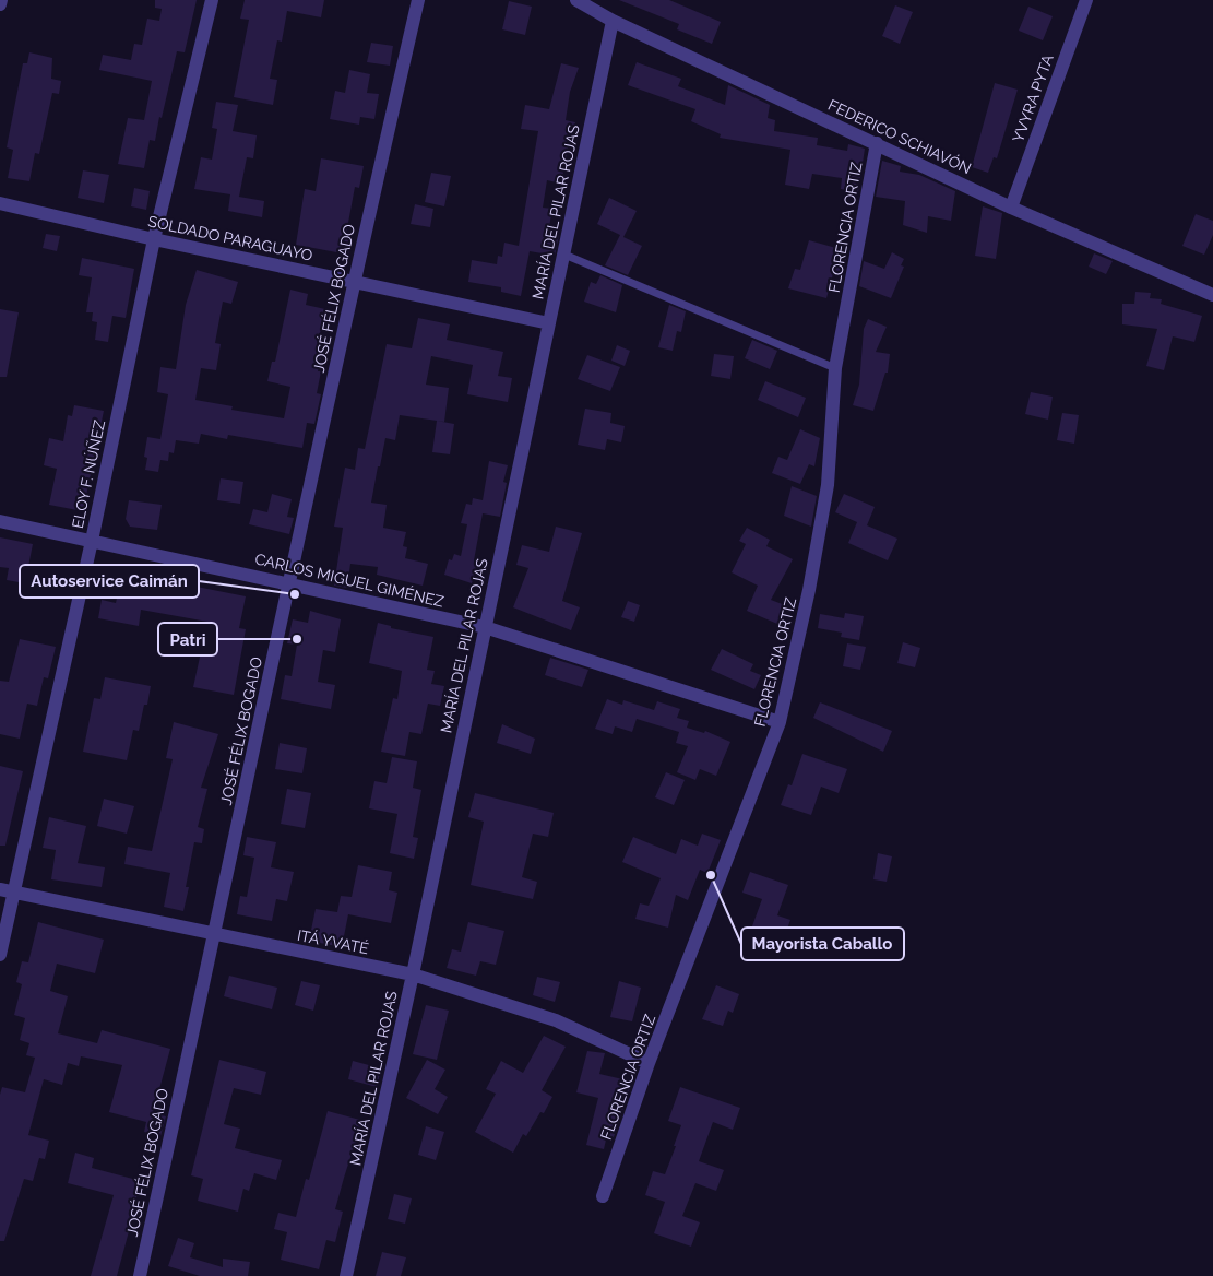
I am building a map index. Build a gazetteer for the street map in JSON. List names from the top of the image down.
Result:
{
  "streets": {
    "street": [
      "YVYRA PYTA",
      "FEDERICO SCHIAVÓN",
      "MARÍA DEL PILAR ROJAS",
      "FLORENCIA ORTIZ",
      "SOLDADO PARAGUAYO",
      "JOSÉ FÉLIX BOGADO",
      "ELOY F. NÚÑEZ",
      "CARLOS MIGUEL GIMÉNEZ",
      "ITÁ YVATÉ"
    ]
  },
  "crossings": [
    ["YVYRA PYTA", "FEDERICO SCHIAVÓN"],
    ["FEDERICO SCHIAVÓN", "MARÍA DEL PILAR ROJAS"],
    ["FEDERICO SCHIAVÓN", "FLORENCIA ORTIZ"],
    ["MARÍA DEL PILAR ROJAS", "SOLDADO PARAGUAYO"],
    ["MARÍA DEL PILAR ROJAS", "CARLOS MIGUEL GIMÉNEZ"],
    ["MARÍA DEL PILAR ROJAS", "ITÁ YVATÉ"],
    ["FLORENCIA ORTIZ", "CARLOS MIGUEL GIMÉNEZ"],
    ["FLORENCIA ORTIZ", "ITÁ YVATÉ"],
    ["SOLDADO PARAGUAYO", "JOSÉ FÉLIX BOGADO"],
    ["SOLDADO PARAGUAYO", "ELOY F. NÚÑEZ"],
    ["JOSÉ FÉLIX BOGADO", "CARLOS MIGUEL GIMÉNEZ"],
    ["JOSÉ FÉLIX BOGADO", "ITÁ YVATÉ"],
    ["ELOY F. NÚÑEZ", "CARLOS MIGUEL GIMÉNEZ"],
    ["ELOY F. NÚÑEZ", "ITÁ YVATÉ"]
  ],
  "places": ["Autoservice Caimán", "Patri", "Mayorista Caballo"]
}
